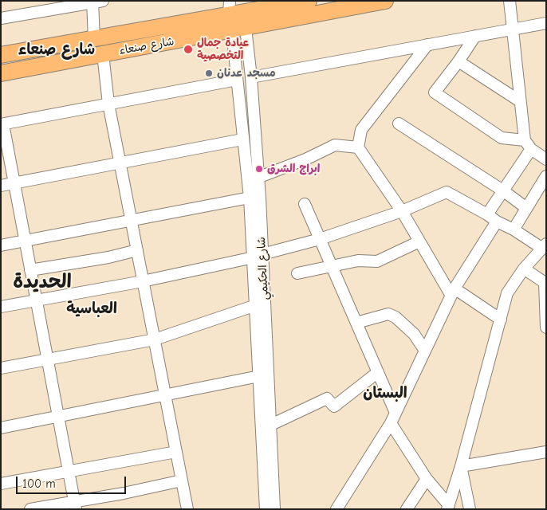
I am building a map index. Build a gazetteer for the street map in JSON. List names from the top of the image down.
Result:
{
  "streets": {
    "highway": ["شارع صنعاء"],
    "street": ["شارع الحكيمي"]
  },
  "crossings": [
    ["شارع صنعاء", "شارع الحكيمي"]
  ],
  "districts": [
    "شارع صنعاء",
    "الحديدة",
    "العباسية",
    "البستان"
  ],
  "places": ["عيادة جمال التخصصية", "مسجد عدنان", "ابراج الشرق"],
  "scale_bar": "100 m"
}
